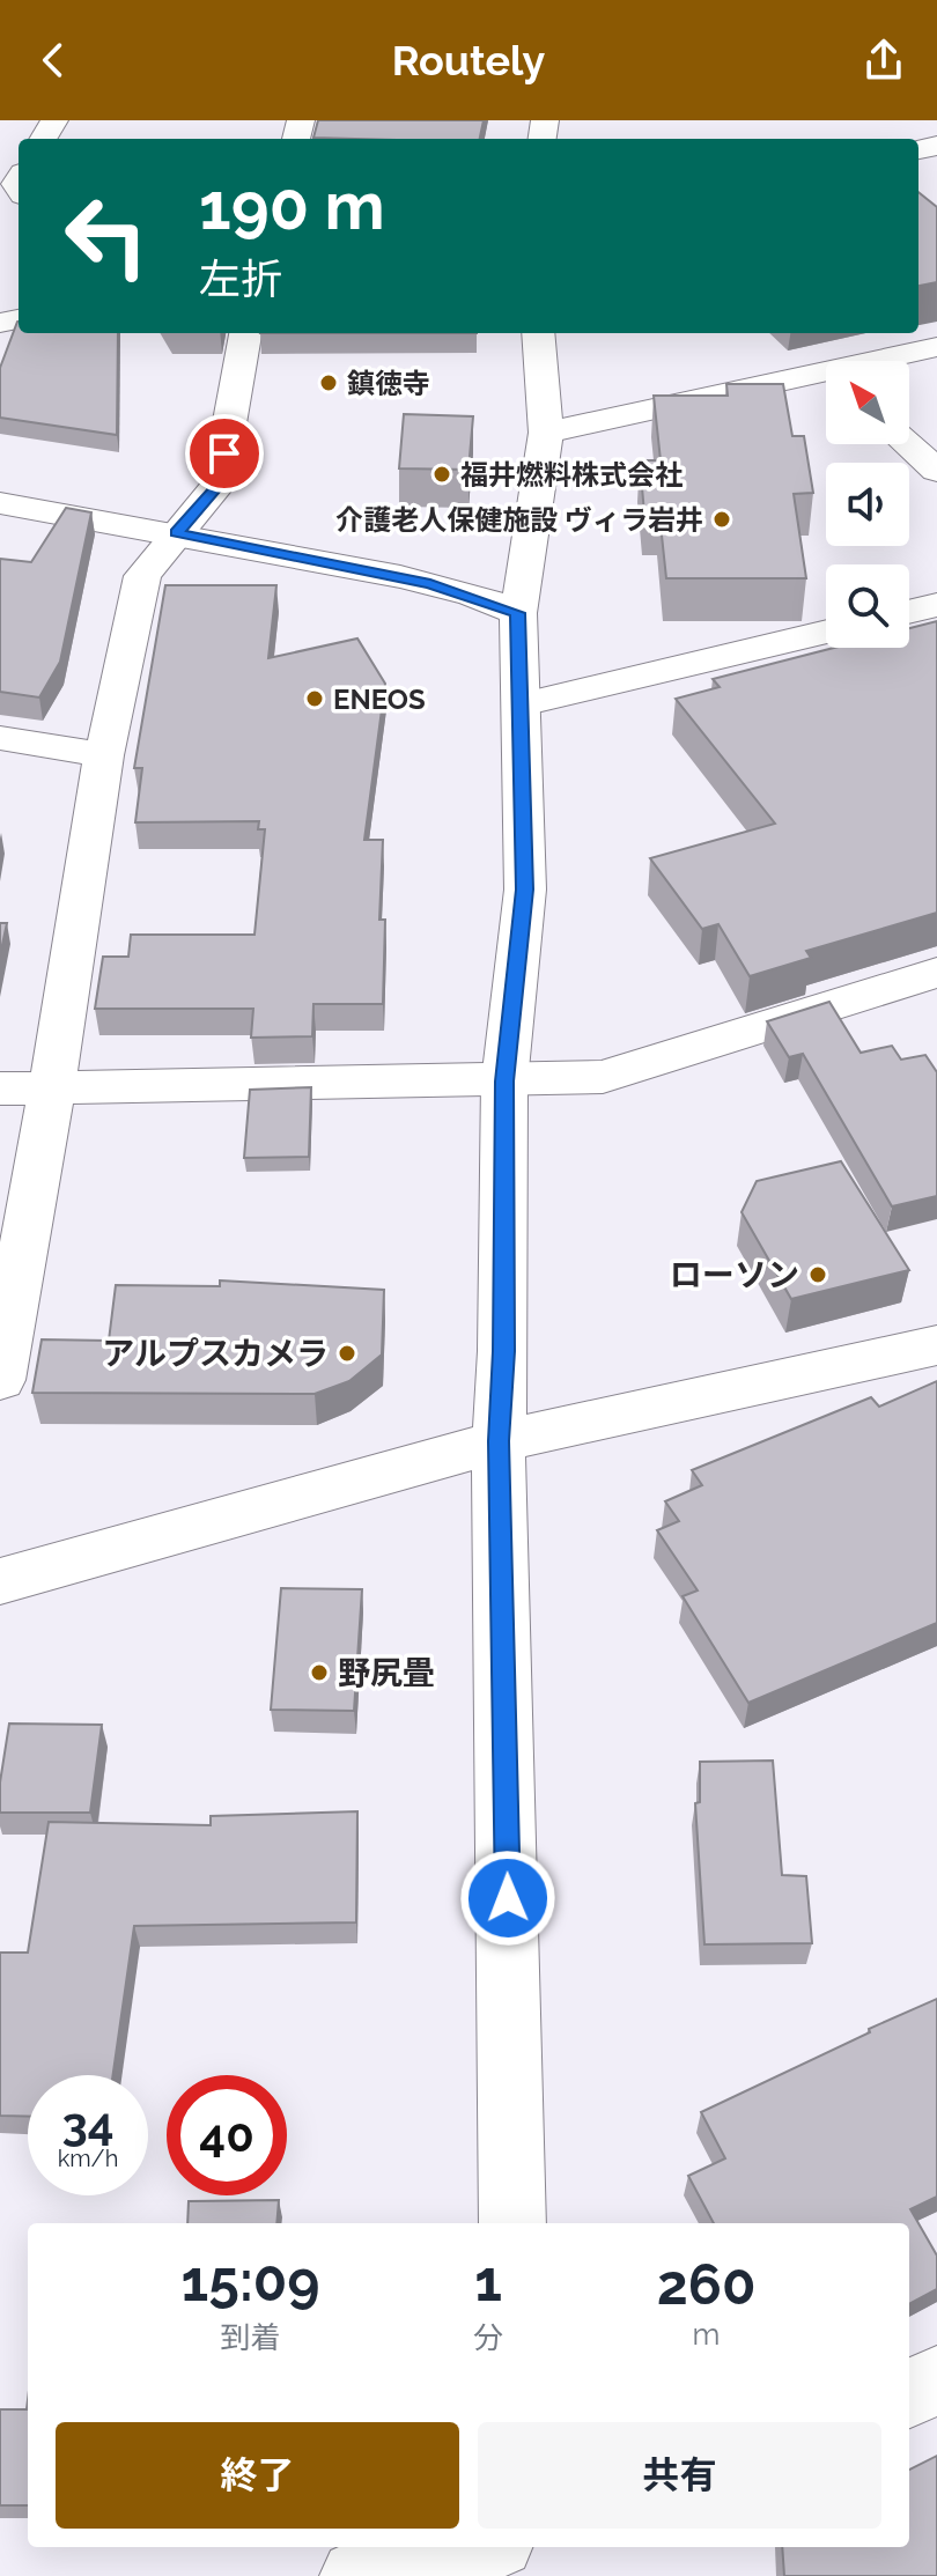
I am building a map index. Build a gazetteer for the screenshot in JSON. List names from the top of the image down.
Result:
{
  "places": [
    "鎮徳寺",
    "福井燃料株式会社",
    "介護老人保健施設 ヴィラ岩井",
    "ENEOS",
    "ローソン",
    "アルプスカメラ",
    "野尻畳"
  ],
  "north": "top left",
  "page": {
    "header": "Routely",
    "turn": ["190 m", "左折"],
    "speed": "34 km/h",
    "limit": "40",
    "eta": [
      "15:09",
      "到着",
      "1",
      "分",
      "260",
      "m"
    ],
    "buttons": ["終了", "共有"]
  }
}
